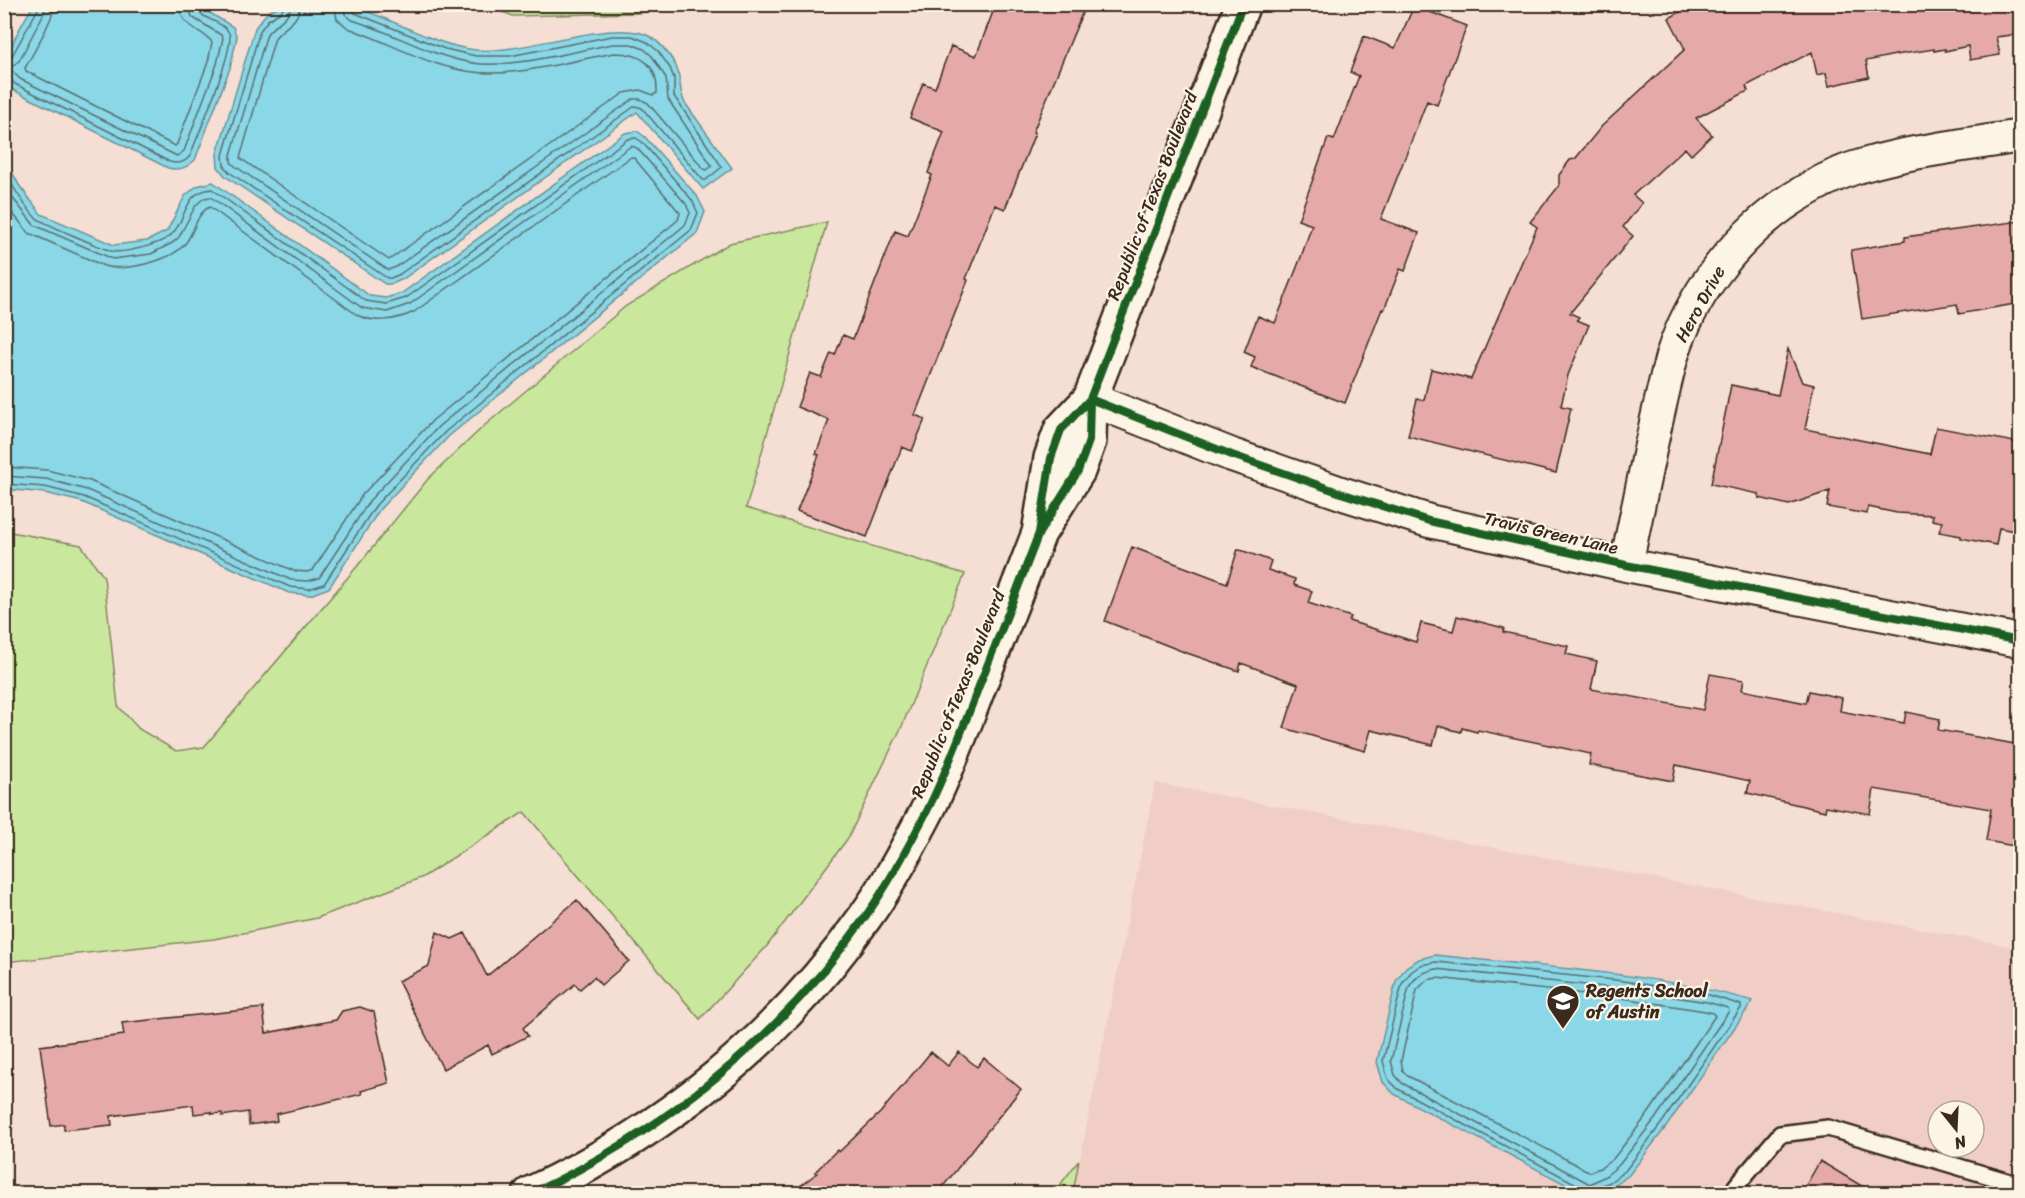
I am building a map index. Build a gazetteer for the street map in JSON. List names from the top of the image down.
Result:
{
  "streets": {
    "street": ["Republic of Texas Boulevard", "Hero Drive", "Travis Green Lane"]
  },
  "crossings": [
    ["Republic of Texas Boulevard", "Travis Green Lane"],
    ["Hero Drive", "Travis Green Lane"]
  ],
  "places": {
    "school or university": ["Regents School of Austin"]
  },
  "north": "bottom"
}
